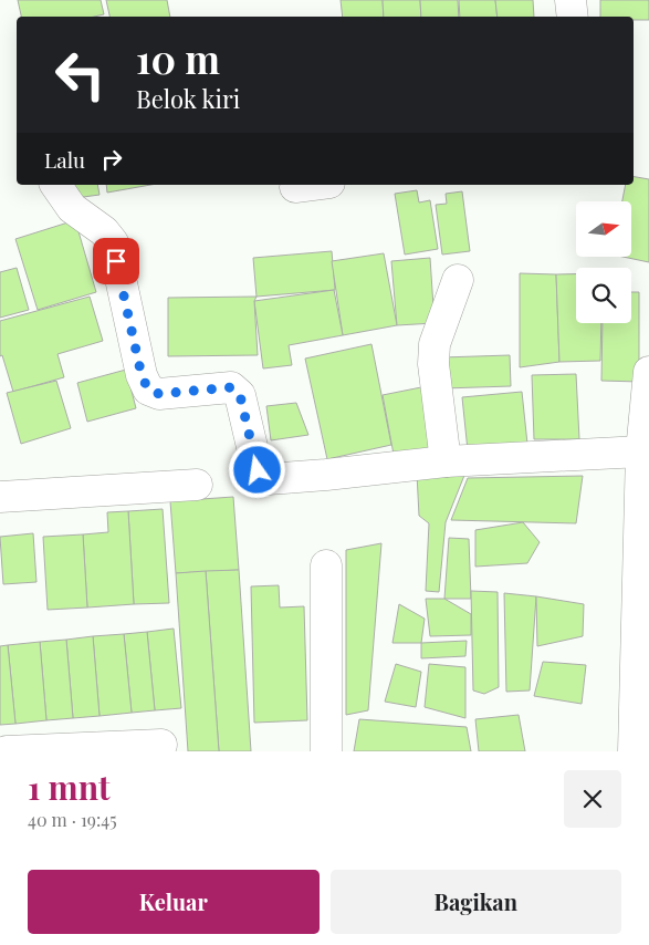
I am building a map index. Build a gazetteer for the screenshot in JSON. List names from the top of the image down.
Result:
{
  "north": "right",
  "page": {
    "turn": ["10 m", "Belok kiri"],
    "then": "Lalu",
    "heading": ["1 mnt", "40 m · 19:45"],
    "buttons": ["Keluar", "Bagikan"]
  }
}
